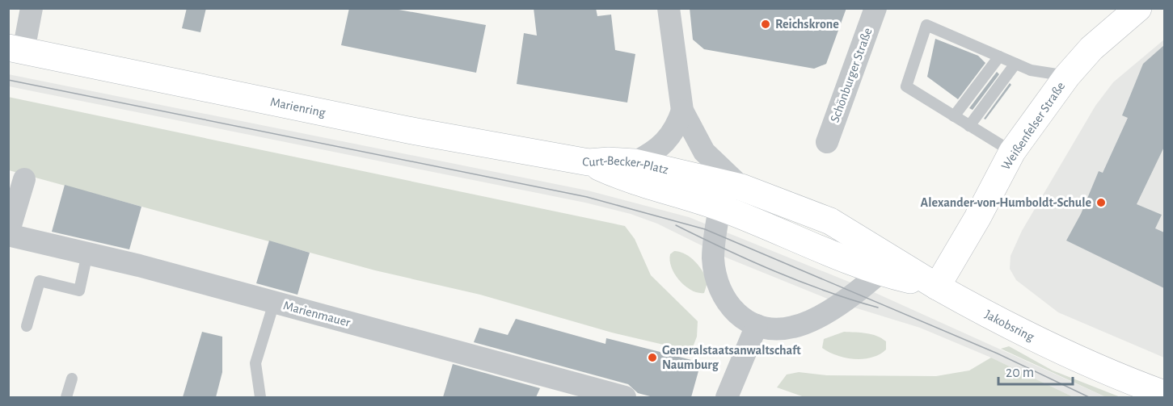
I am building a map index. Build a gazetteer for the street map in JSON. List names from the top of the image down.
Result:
{
  "streets": {
    "main road": [
      "Marienring",
      "Weißenfelser Straße",
      "Curt-Becker-Platz",
      "Jakobsring"
    ],
    "street": ["Schönburger Straße", "Marienmauer"]
  },
  "crossings": [
    ["Marienring", "Curt-Becker-Platz"],
    ["Weißenfelser Straße", "Curt-Becker-Platz"],
    ["Weißenfelser Straße", "Jakobsring"],
    ["Curt-Becker-Platz", "Jakobsring"]
  ],
  "places": ["Reichskrone", "Alexander-von-Humboldt-Schule", "Generalstaatsanwaltschaft Naumburg"],
  "scale_bar": "20 m"
}
